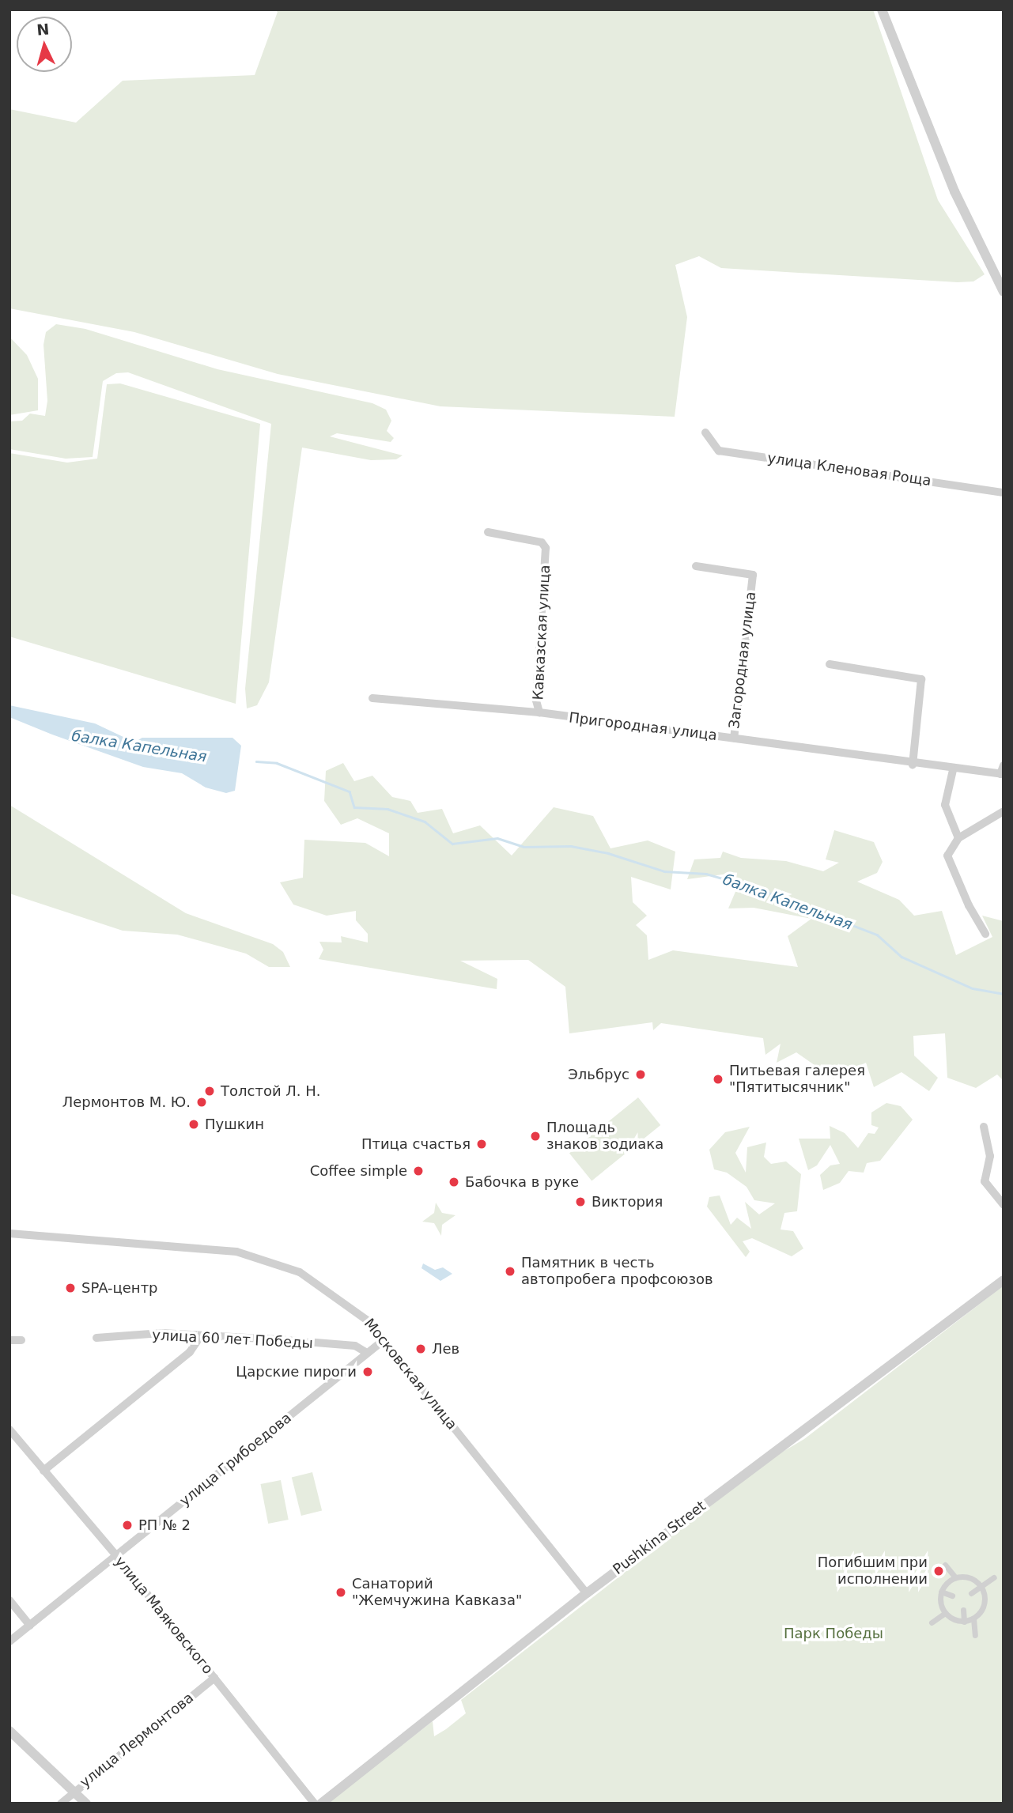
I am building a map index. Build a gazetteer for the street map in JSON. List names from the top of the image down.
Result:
{
  "streets": {
    "street": [
      "улица Кленовая Роща",
      "Кавказская улица",
      "Загородная улица",
      "Пригородная улица",
      "улица 60 лет Победы",
      "Московская улица",
      "улица Грибоедова",
      "Pushkina Street",
      "улица Маяковского",
      "улица Лермонтова"
    ]
  },
  "crossings": [
    ["Кавказская улица", "Пригородная улица"],
    ["Загородная улица", "Пригородная улица"],
    ["улица 60 лет Победы", "улица Грибоедова"],
    ["Московская улица", "улица Грибоедова"],
    ["Московская улица", "Pushkina Street"],
    ["улица Грибоедова", "улица Маяковского"],
    ["улица Маяковского", "улица Лермонтова"]
  ],
  "water": ["балка Капельная"],
  "parks": ["Парк Победы"],
  "places": [
    "Эльбрус",
    "Питьевая галерея \"Пятитысячник\"",
    "Толстой Л. Н.",
    "Лермонтов М. Ю.",
    "Пушкин",
    "Площадь знаков зодиака",
    "Птица счастья",
    "Coffee simple",
    "Бабочка в руке",
    "Виктория",
    "Памятник в честь автопробега профсоюзов",
    "SPA-центр",
    "Лев",
    "Царские пироги",
    "РП № 2",
    "Погибшим при исполнении",
    "Санаторий \"Жемчужина Кавказа\""
  ],
  "north": "top"
}
